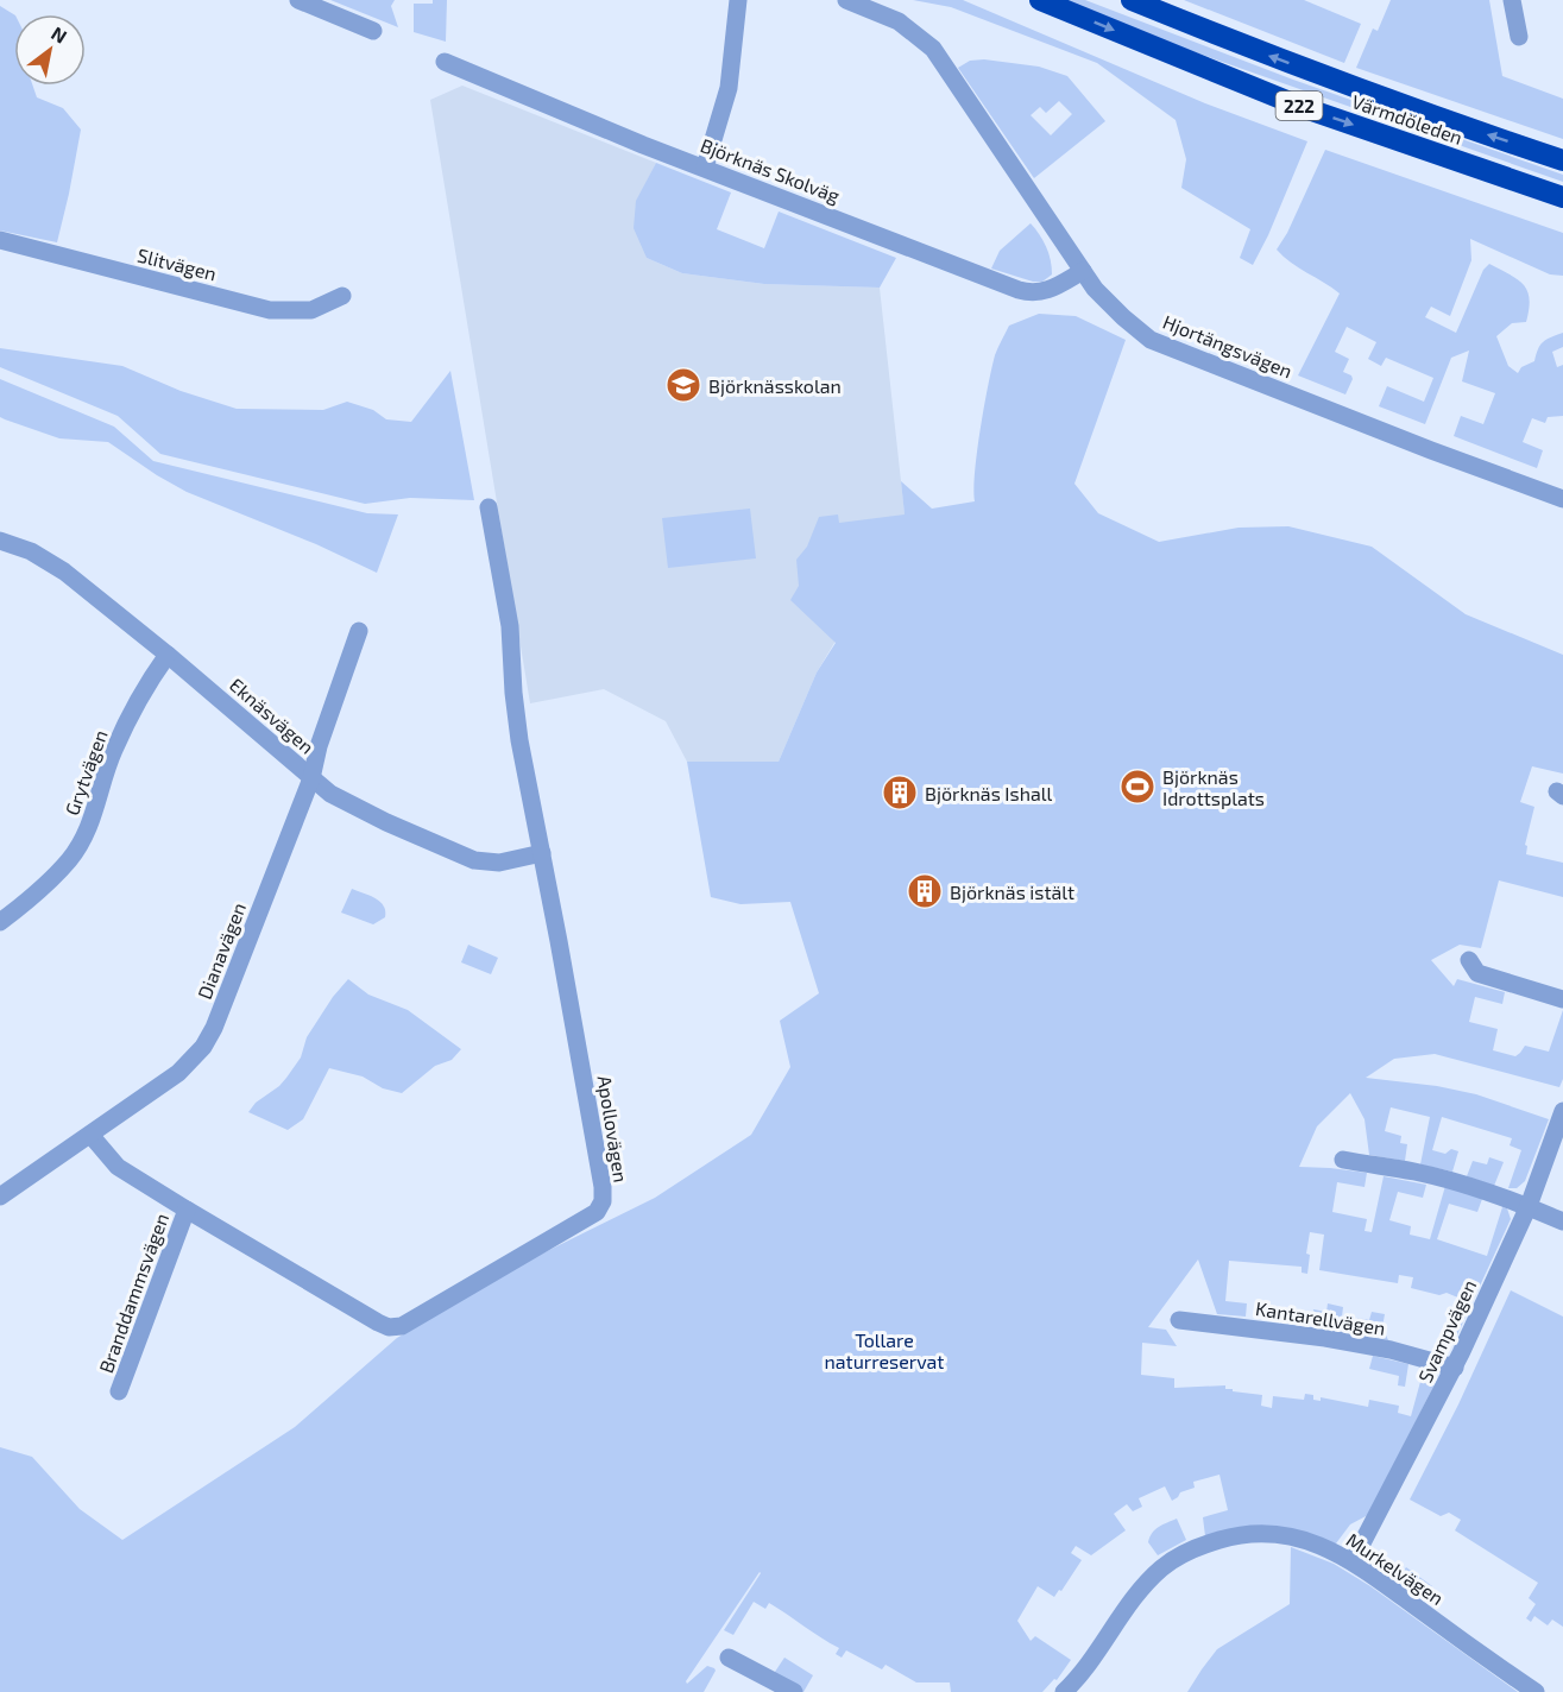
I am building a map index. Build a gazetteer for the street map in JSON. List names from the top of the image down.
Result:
{
  "streets": {
    "highway": ["222", "Värmdöleden"],
    "street": [
      "Björknäs Skolväg",
      "Slitvägen",
      "Hjortängsvägen",
      "Eknäsvägen",
      "Grytvägen",
      "Dianavägen",
      "Apollovägen",
      "Branddammsvägen",
      "Kantarellvägen",
      "Svampvägen",
      "Murkelvägen"
    ]
  },
  "crossings": [
    ["Björknäs Skolväg", "Hjortängsvägen"],
    ["Eknäsvägen", "Grytvägen"],
    ["Eknäsvägen", "Dianavägen"],
    ["Eknäsvägen", "Apollovägen"],
    ["Dianavägen", "Apollovägen"],
    ["Apollovägen", "Branddammsvägen"],
    ["Kantarellvägen", "Svampvägen"],
    ["Svampvägen", "Murkelvägen"]
  ],
  "parks": ["Tollare naturreservat"],
  "places": {
    "school or university": ["Björknässkolan"],
    "sports": ["Björknäs Idrottsplats"],
    "building": ["Björknäs Ishall", "Björknäs istält"]
  },
  "north": "top right"
}
